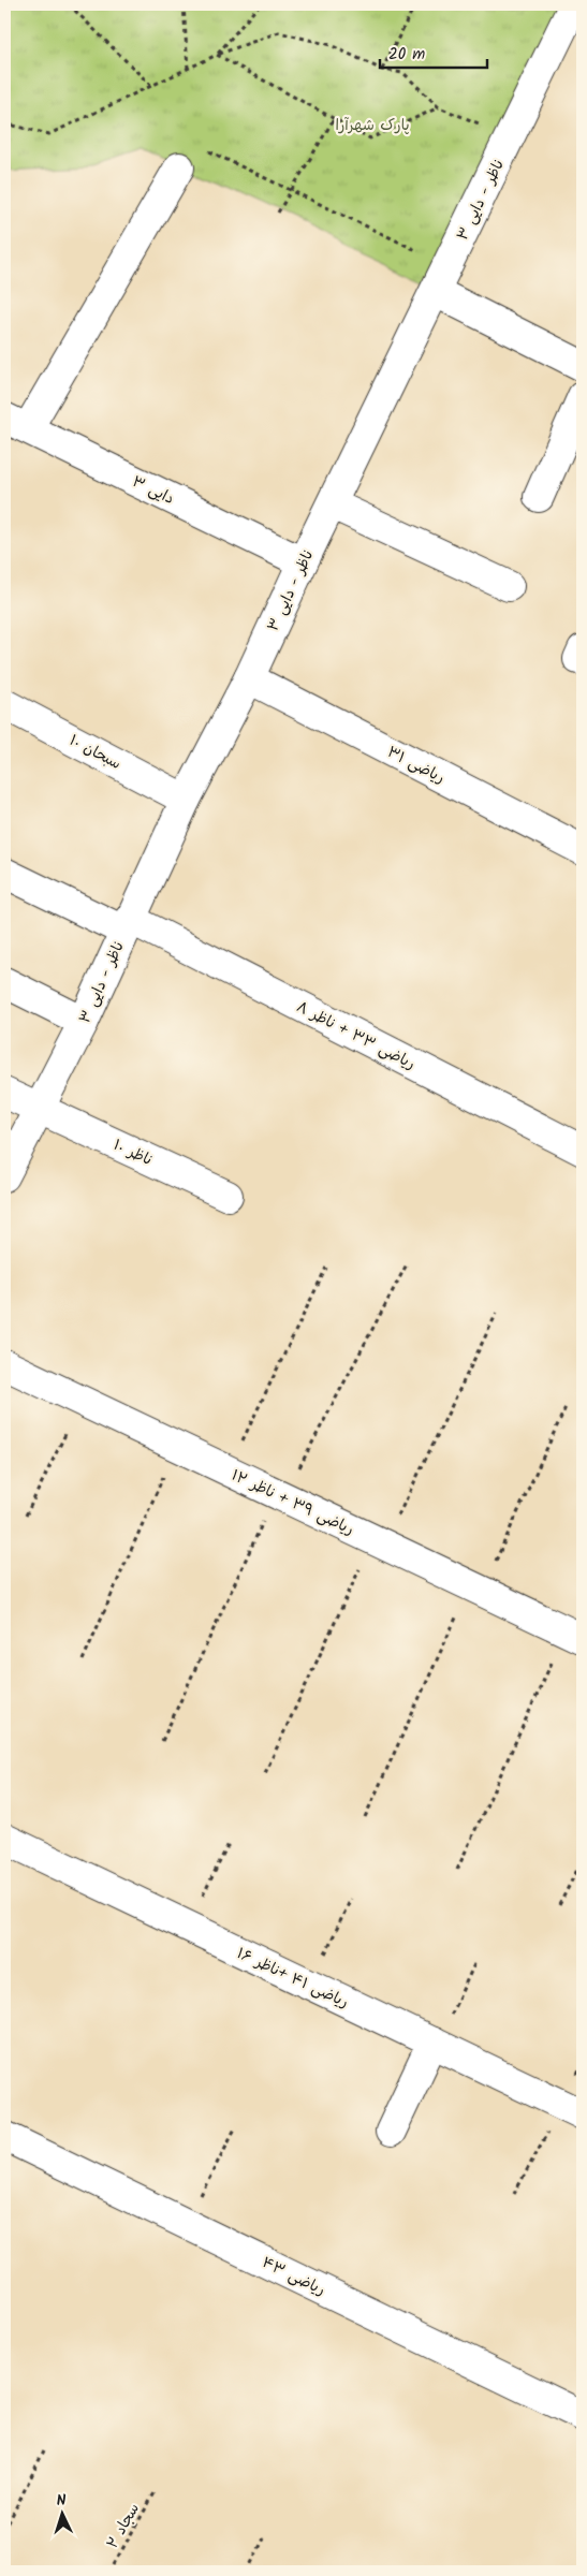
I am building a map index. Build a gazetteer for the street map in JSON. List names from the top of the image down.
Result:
{
  "streets": {
    "street": [
      "ناظر - دایی ۳",
      "دایی ۳",
      "سبحان ۱۰",
      "ریاضی ۳۱",
      "ریاضی ۳۳ + ناظر ۸",
      "ناظر ۱۰",
      "ریاضی ۳۹ + ناظر ۱۲",
      "ریاضی ۴۱ +ناظر ۱۶",
      "ریاضی ۴۳"
    ],
    "path": ["سجاد ۲"]
  },
  "crossings": [
    ["ناظر - دایی ۳", "دایی ۳"],
    ["ناظر - دایی ۳", "سبحان ۱۰"],
    ["ناظر - دایی ۳", "ریاضی ۳۱"],
    ["ناظر - دایی ۳", "ریاضی ۳۳ + ناظر ۸"],
    ["ناظر - دایی ۳", "ناظر ۱۰"]
  ],
  "parks": ["پارک شهرآرا"],
  "scale_bar": "20 m",
  "north": "top"
}
